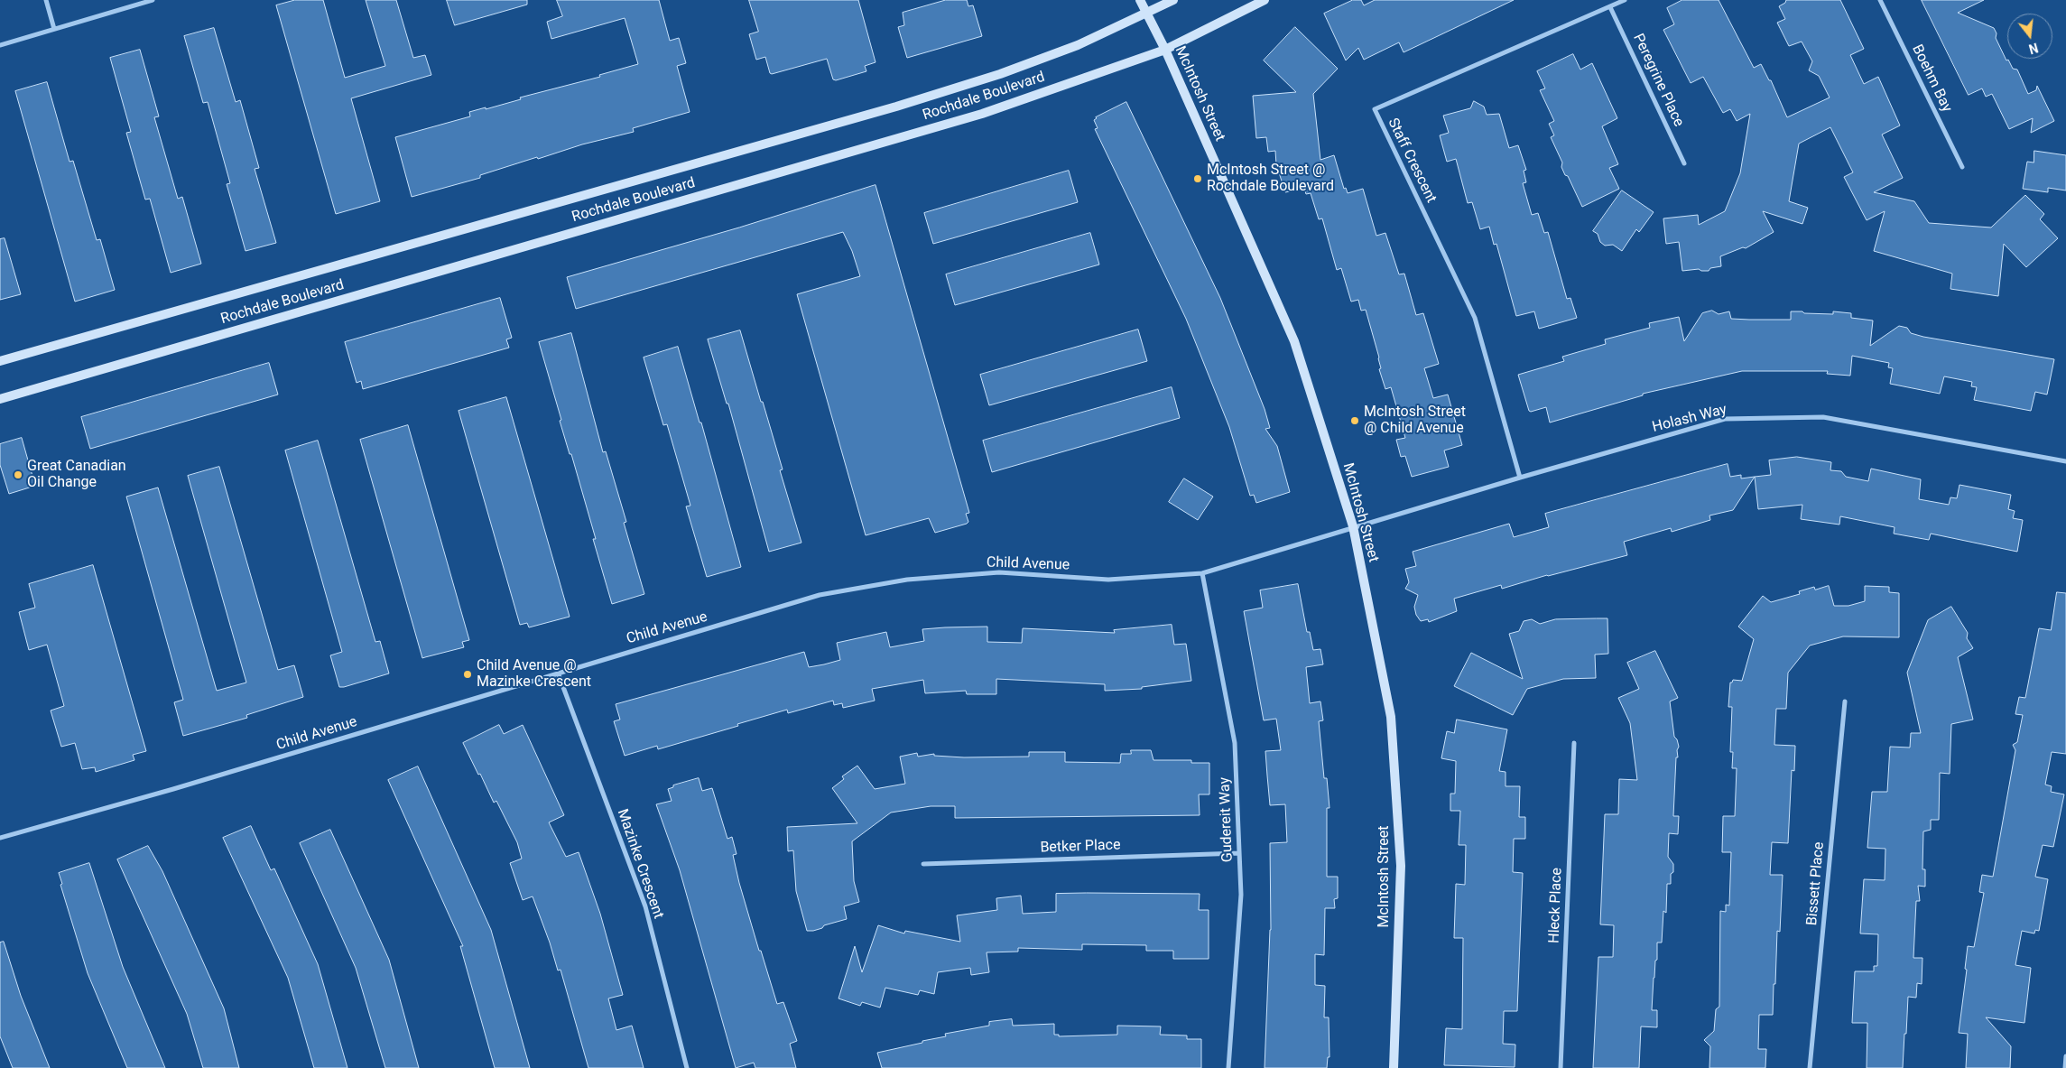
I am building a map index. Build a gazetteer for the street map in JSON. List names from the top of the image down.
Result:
{
  "streets": {
    "main road": ["McIntosh Street", "Rochdale Boulevard"],
    "street": [
      "Boehm Bay",
      "Peregrine Place",
      "Staff Crescent",
      "Holash Way",
      "Child Avenue",
      "Gudereit Way",
      "Betker Place",
      "Mazinke Crescent",
      "Bissett Place",
      "Hleck Place"
    ]
  },
  "crossings": [
    ["Peregrine Place", "Staff Crescent"],
    ["McIntosh Street", "Rochdale Boulevard"],
    ["McIntosh Street", "Holash Way"],
    ["McIntosh Street", "Child Avenue"],
    ["Staff Crescent", "Holash Way"],
    ["Holash Way", "Child Avenue"],
    ["Child Avenue", "Gudereit Way"],
    ["Child Avenue", "Mazinke Crescent"],
    ["Gudereit Way", "Betker Place"]
  ],
  "places": [
    "McIntosh Street @ Rochdale Boulevard",
    "McIntosh Street @ Child Avenue",
    "Great Canadian Oil Change",
    "Child Avenue @ Mazinke Crescent"
  ],
  "north": "bottom"
}
